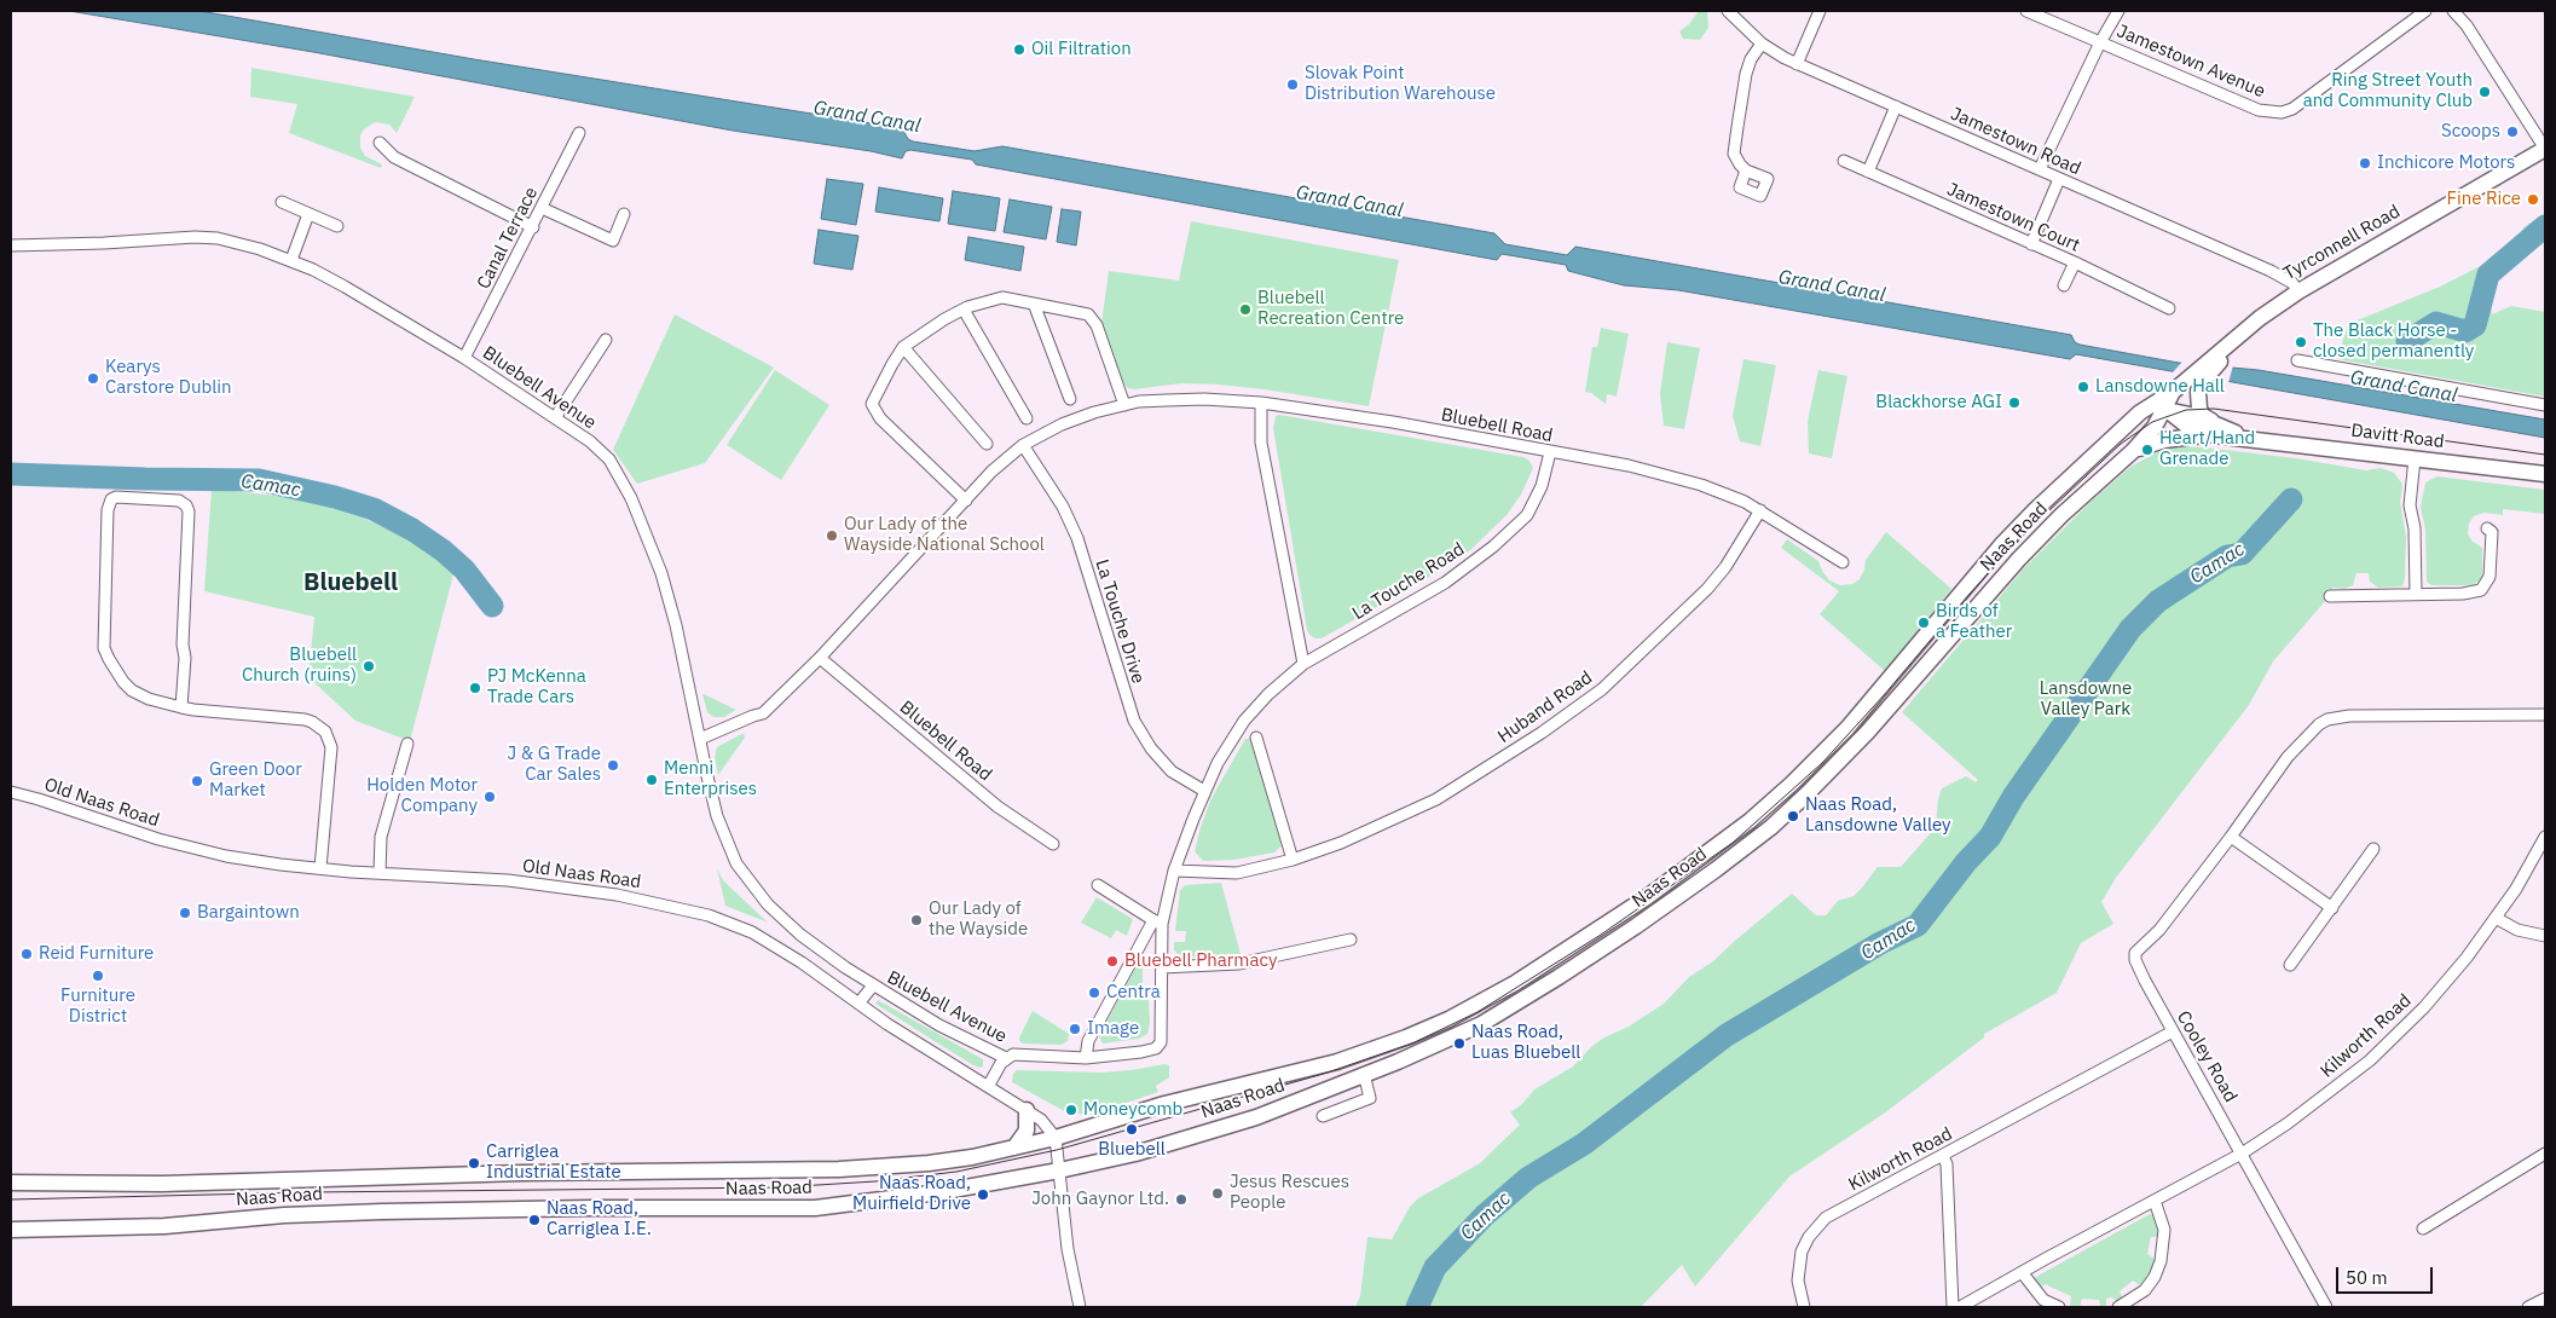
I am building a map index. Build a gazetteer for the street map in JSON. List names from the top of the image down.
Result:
{
  "streets": {
    "main road": ["Tyrconnell Road", "Davitt Road", "Naas Road"],
    "street": [
      "Jamestown Avenue",
      "Jamestown Road",
      "Jamestown Court",
      "Canal Terrace",
      "Bluebell Avenue",
      "Bluebell Road",
      "La Touche Road",
      "La Touche Drive",
      "Huband Road",
      "Old Naas Road",
      "Kilworth Road",
      "Cooley Road"
    ]
  },
  "crossings": [
    ["Jamestown Road", "Tyrconnell Road"],
    ["Canal Terrace", "Bluebell Avenue"],
    ["Tyrconnell Road", "Davitt Road"],
    ["Tyrconnell Road", "Naas Road"],
    ["Bluebell Avenue", "Bluebell Road"],
    ["Bluebell Avenue", "La Touche Road"],
    ["Bluebell Avenue", "Old Naas Road"],
    ["Bluebell Road", "La Touche Road"],
    ["Bluebell Road", "La Touche Drive"],
    ["Bluebell Road", "Huband Road"],
    ["Davitt Road", "Naas Road"],
    ["Naas Road", "Old Naas Road"],
    ["La Touche Road", "La Touche Drive"],
    ["La Touche Road", "Huband Road"],
    ["Kilworth Road", "Cooley Road"]
  ],
  "districts": ["Bluebell"],
  "water": ["Grand Canal", "Camac"],
  "parks": ["Lansdowne Valley Park"],
  "places": [
    "Oil Filtration",
    "Slovak Point Distribution Warehouse",
    "Ring Street Youth and Community Club",
    "Scoops",
    "Inchicore Motors",
    "Fine Rice",
    "Bluebell Recreation Centre",
    "The Black Horse - closed permanently",
    "Kearys Carstore Dublin",
    "Lansdowne Hall",
    "Blackhorse AGI",
    "Heart/Hand Grenade",
    "Our Lady of the Wayside National School",
    "Birds of a Feather",
    "Bluebell Church (ruins)",
    "PJ McKenna Trade Cars",
    "J & G Trade Car Sales",
    "Menni Enterprises",
    "Green Door Market",
    "Holden Motor Company",
    "Naas Road, Lansdowne Valley",
    "Bargaintown",
    "Our Lady of the Wayside",
    "Reid Furniture",
    "Bluebell Pharmacy",
    "Furniture District",
    "Centra",
    "Image",
    "Naas Road, Luas Bluebell",
    "Moneycomb",
    "Bluebell",
    "Carriglea Industrial Estate",
    "Jesus Rescues People",
    "Naas Road, Muirfield Drive",
    "John Gaynor Ltd.",
    "Naas Road, Carriglea I.E."
  ],
  "scale_bar": "50 m"
}
